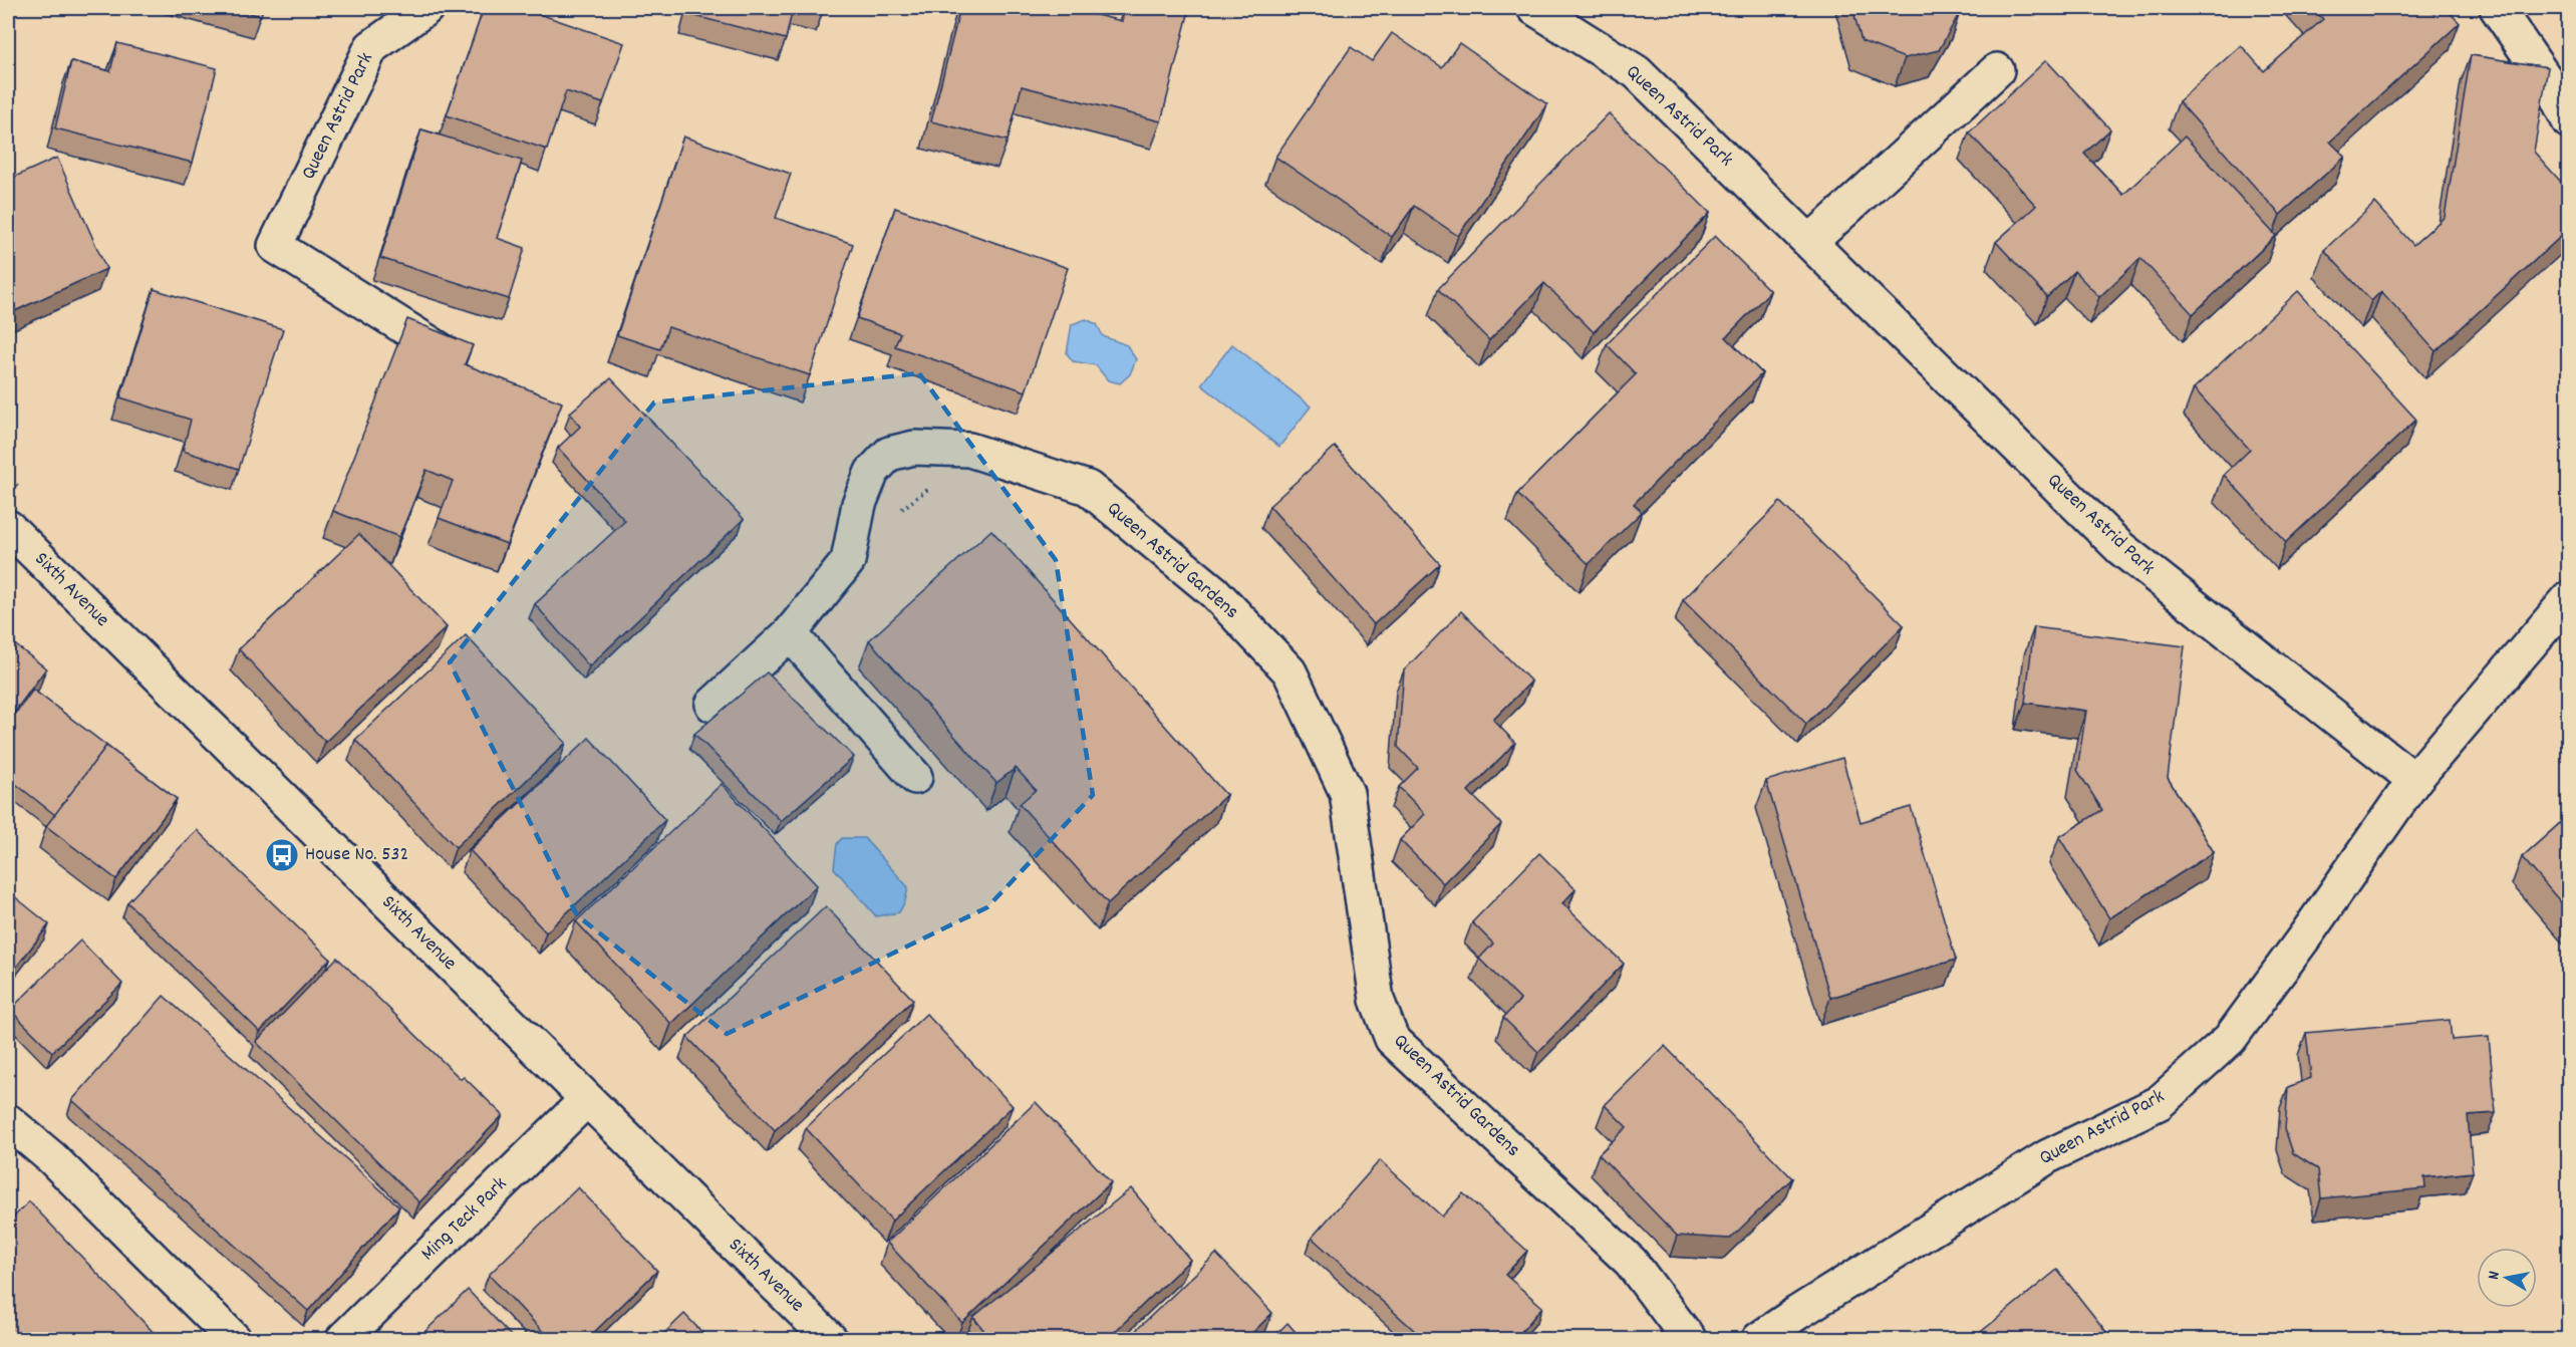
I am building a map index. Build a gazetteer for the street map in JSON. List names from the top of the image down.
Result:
{
  "streets": {
    "street": [
      "Queen Astrid Park",
      "Queen Astrid Gardens",
      "Sixth Avenue",
      "Ming Teck Park"
    ]
  },
  "crossings": [
    ["Sixth Avenue", "Ming Teck Park"]
  ],
  "places": {
    "bus stop": ["House No. 532"]
  },
  "north": "left"
}
